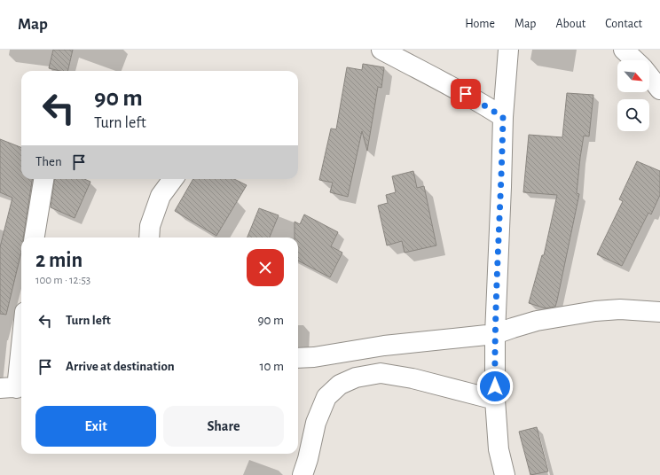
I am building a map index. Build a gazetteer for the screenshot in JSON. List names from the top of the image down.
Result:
{
  "north": "bottom right",
  "page": {
    "header": "Map",
    "nav": [
      "Home",
      "Map",
      "About",
      "Contact"
    ],
    "turn": ["90 m", "Turn left"],
    "then": "Then",
    "heading": ["2 min", "100 m · 12:53"],
    "list": [
      {
        "name": "Turn left",
        "value": "90 m"
      },
      {
        "name": "Arrive at destination",
        "value": "10 m"
      }
    ],
    "buttons": ["Exit", "Share"]
  }
}
